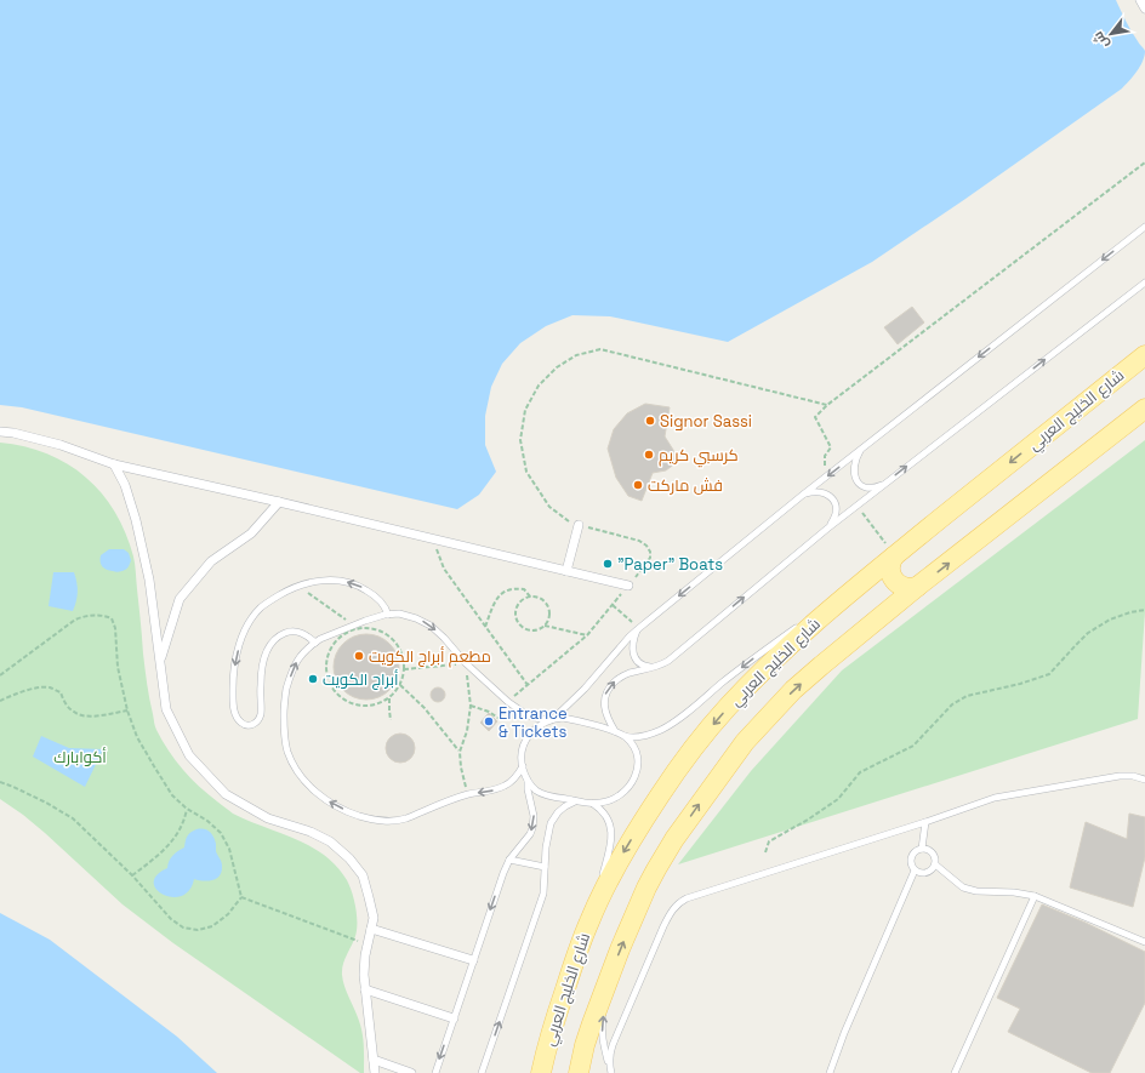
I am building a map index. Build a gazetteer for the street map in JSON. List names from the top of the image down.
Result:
{
  "streets": {
    "main road": ["شارع الخليج العربي"]
  },
  "parks": ["أكوابارك"],
  "places": [
    "Signor Sassi",
    "كرسبي كريم",
    "فش ماركت",
    "\"Paper\" Boats",
    "مطعم أبراج الكويت",
    "أبراج الكويت",
    "Entrance & Tickets"
  ],
  "north": "bottom left"
}
